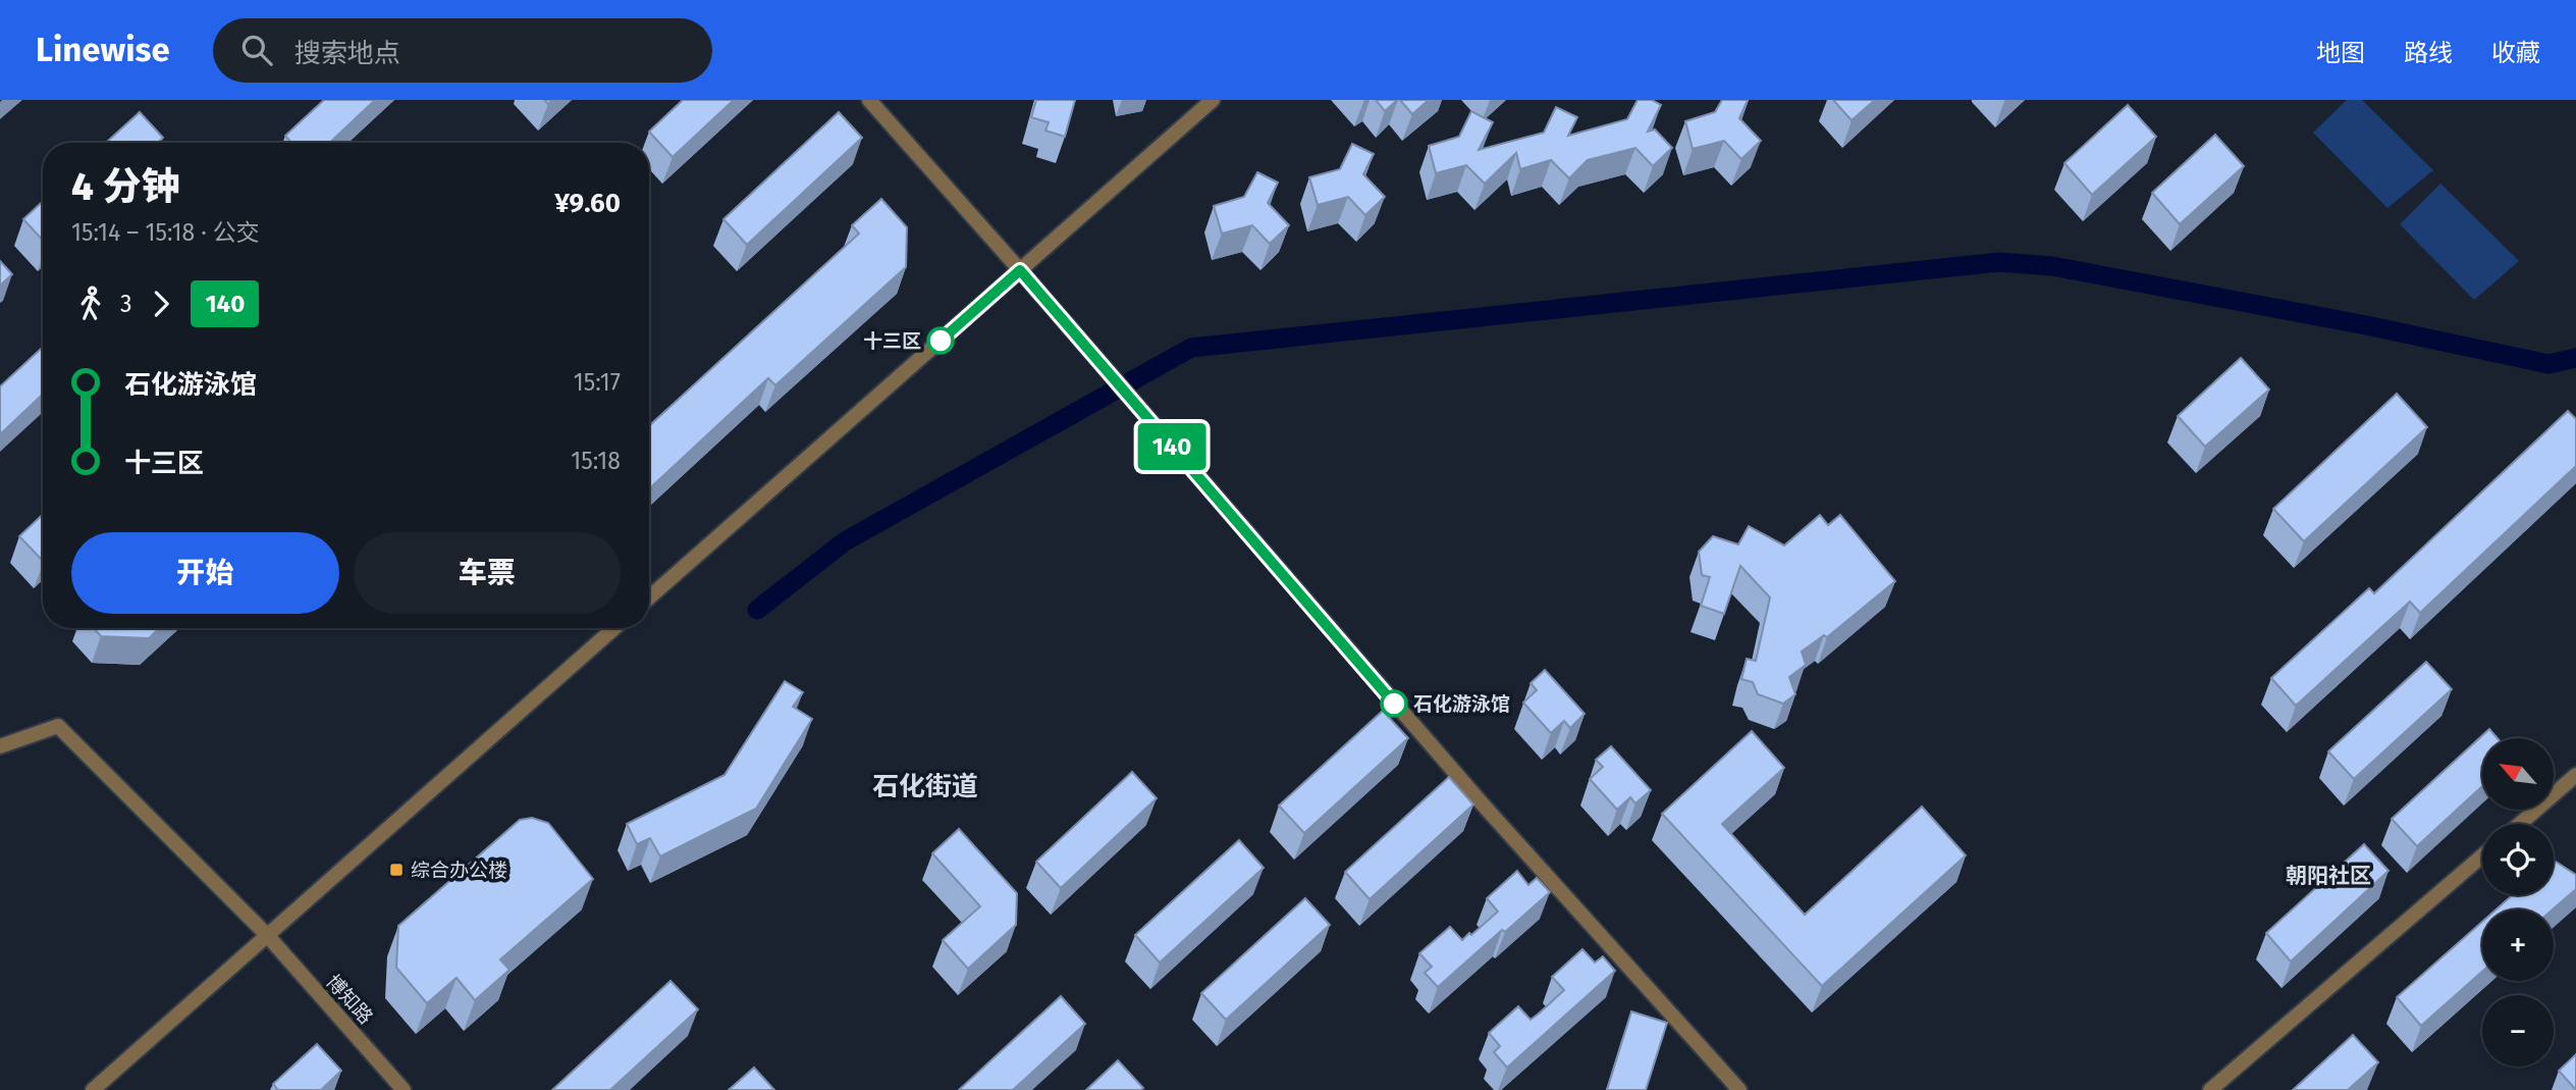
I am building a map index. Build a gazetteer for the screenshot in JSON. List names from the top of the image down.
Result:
{
  "streets": {
    "street": ["博知路"]
  },
  "districts": ["石化街道", "朝阳社区"],
  "places": {
    "other": ["十三区", "石化游泳馆"],
    "transit": ["综合办公楼"]
  },
  "lines": ["bus line 140"],
  "north": "top left",
  "page": {
    "header": "Linewise",
    "search": "搜索地点",
    "nav": ["地图", "路线", "收藏"],
    "on_map": "140",
    "heading": ["4 分钟", "15:14 – 15:18 · 公交", "¥9.60"],
    "legs": ["3", "140"],
    "list": [
      {
        "name": "石化游泳馆",
        "value": "15:17"
      },
      {
        "name": "十三区",
        "value": "15:18"
      }
    ],
    "buttons": ["开始", "车票"],
    "map_buttons": ["+", "−"]
  }
}
